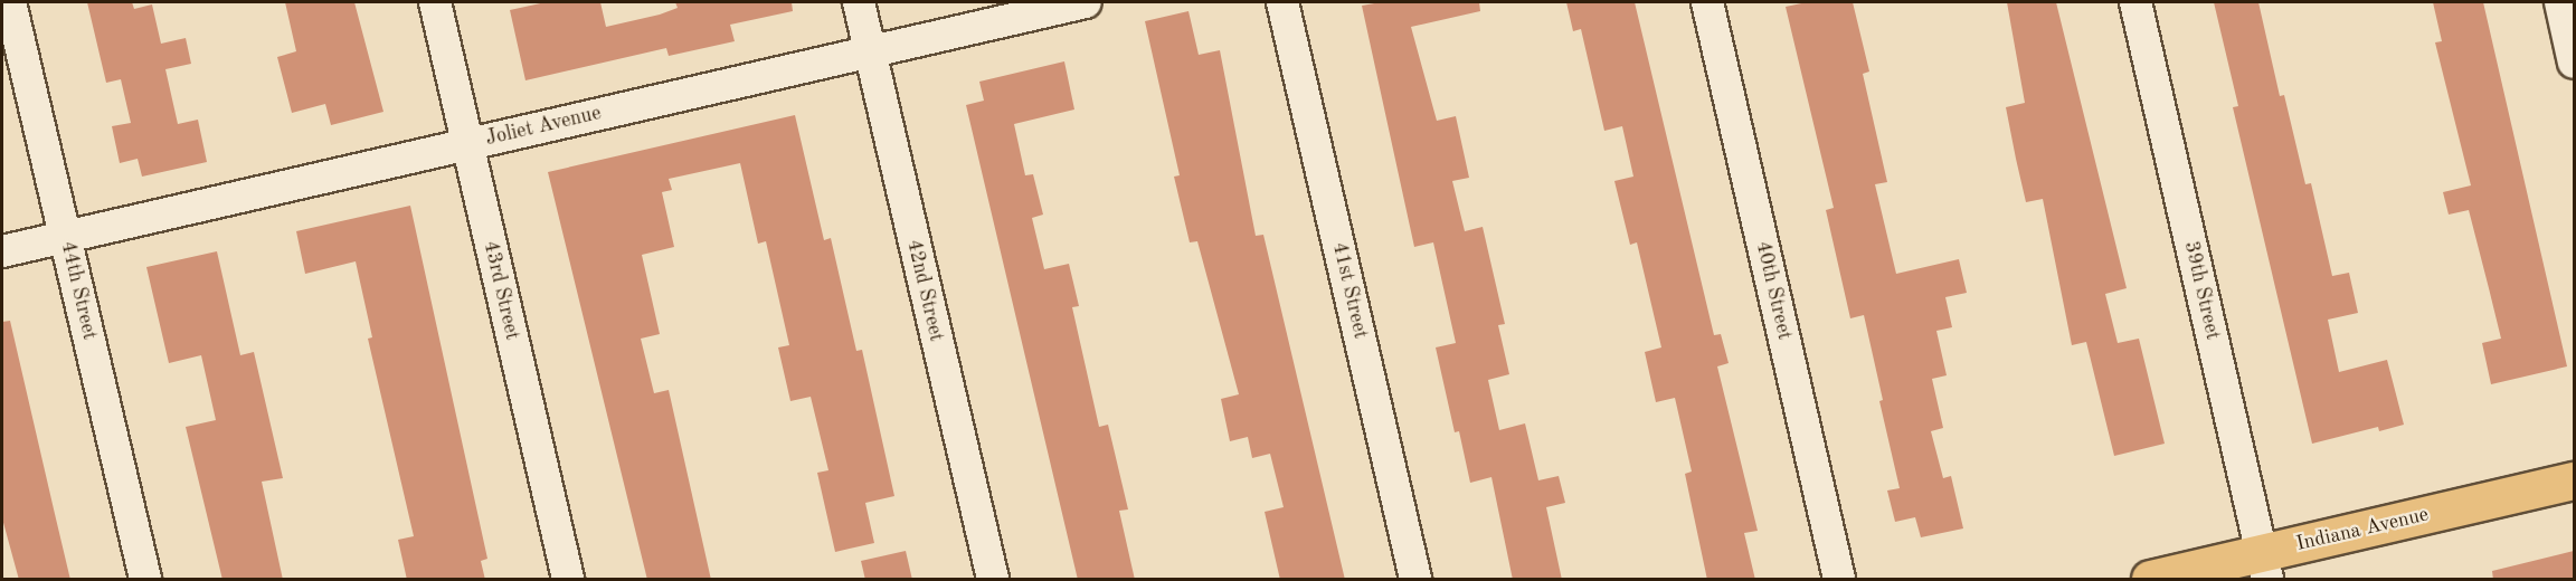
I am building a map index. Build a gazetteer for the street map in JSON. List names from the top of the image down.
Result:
{
  "streets": {
    "main road": ["Indiana Avenue"],
    "street": [
      "Joliet Avenue",
      "44th Street",
      "43rd Street",
      "42nd Street",
      "41st Street",
      "40th Street",
      "39th Street"
    ]
  },
  "crossings": [
    ["Joliet Avenue", "44th Street"],
    ["Joliet Avenue", "43rd Street"],
    ["Joliet Avenue", "42nd Street"],
    ["39th Street", "Indiana Avenue"]
  ]
}
